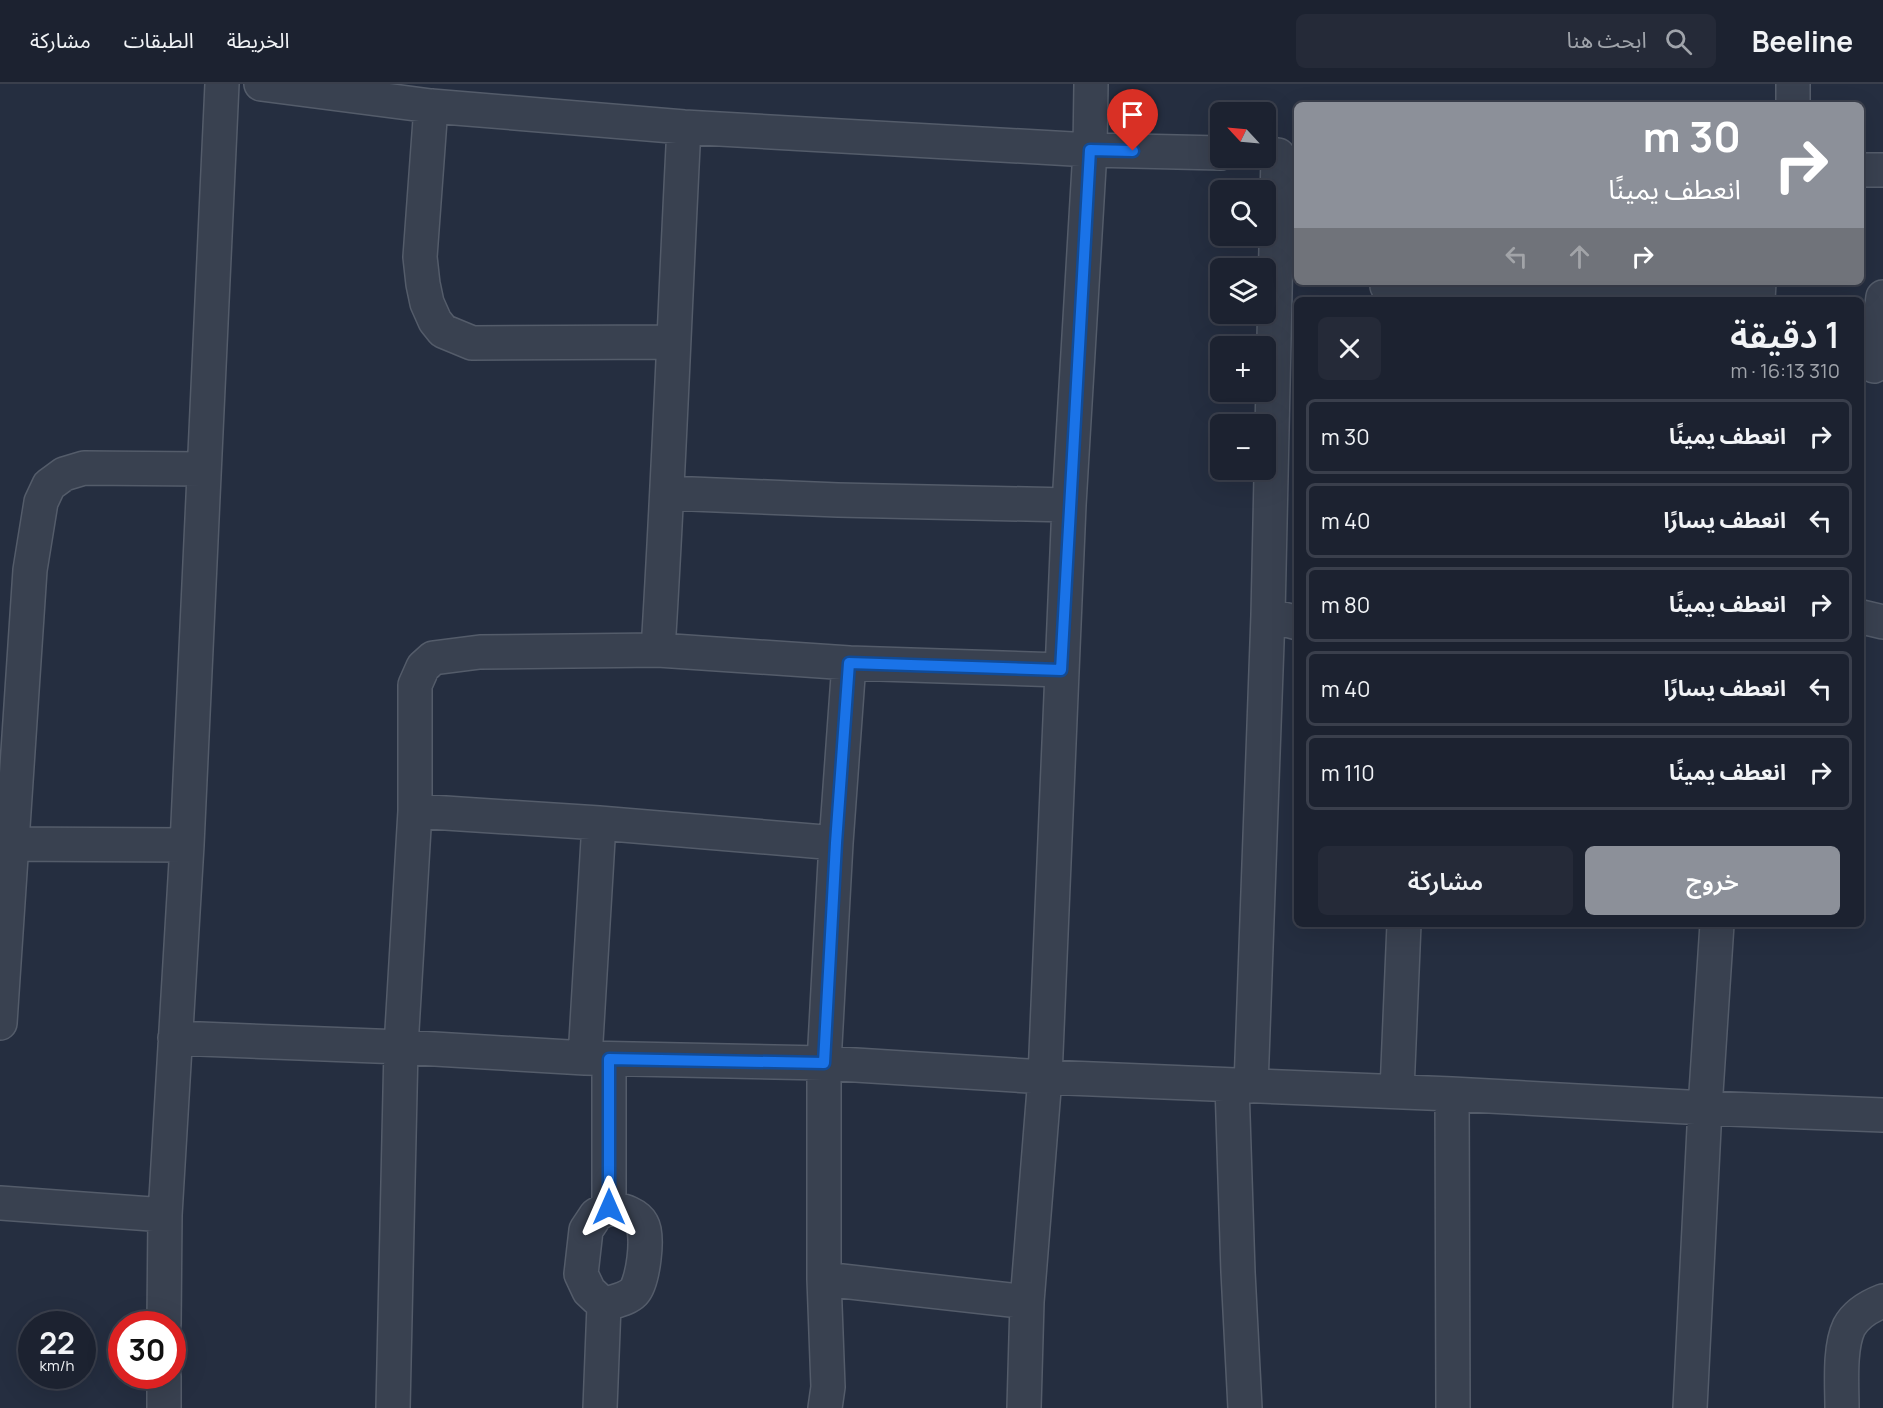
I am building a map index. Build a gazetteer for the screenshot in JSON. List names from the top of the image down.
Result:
{
  "north": "top left",
  "page": {
    "header": "Beeline",
    "search": "ابحث هنا",
    "nav": ["الخريطة", "الطبقات", "مشاركة"],
    "map_buttons": ["+", "−"],
    "turn": ["30 m", "انعطف يمينًا"],
    "heading": ["1 دقيقة", "310 m · 16:13"],
    "list": [
      {
        "name": "انعطف يمينًا",
        "value": "30 m"
      },
      {
        "name": "انعطف يسارًا",
        "value": "40 m"
      },
      {
        "name": "انعطف يمينًا",
        "value": "80 m"
      },
      {
        "name": "انعطف يسارًا",
        "value": "40 m"
      },
      {
        "name": "انعطف يمينًا",
        "value": "110 m"
      }
    ],
    "buttons": ["خروج", "مشاركة"],
    "speed": "22 km/h",
    "limit": "30"
  }
}
